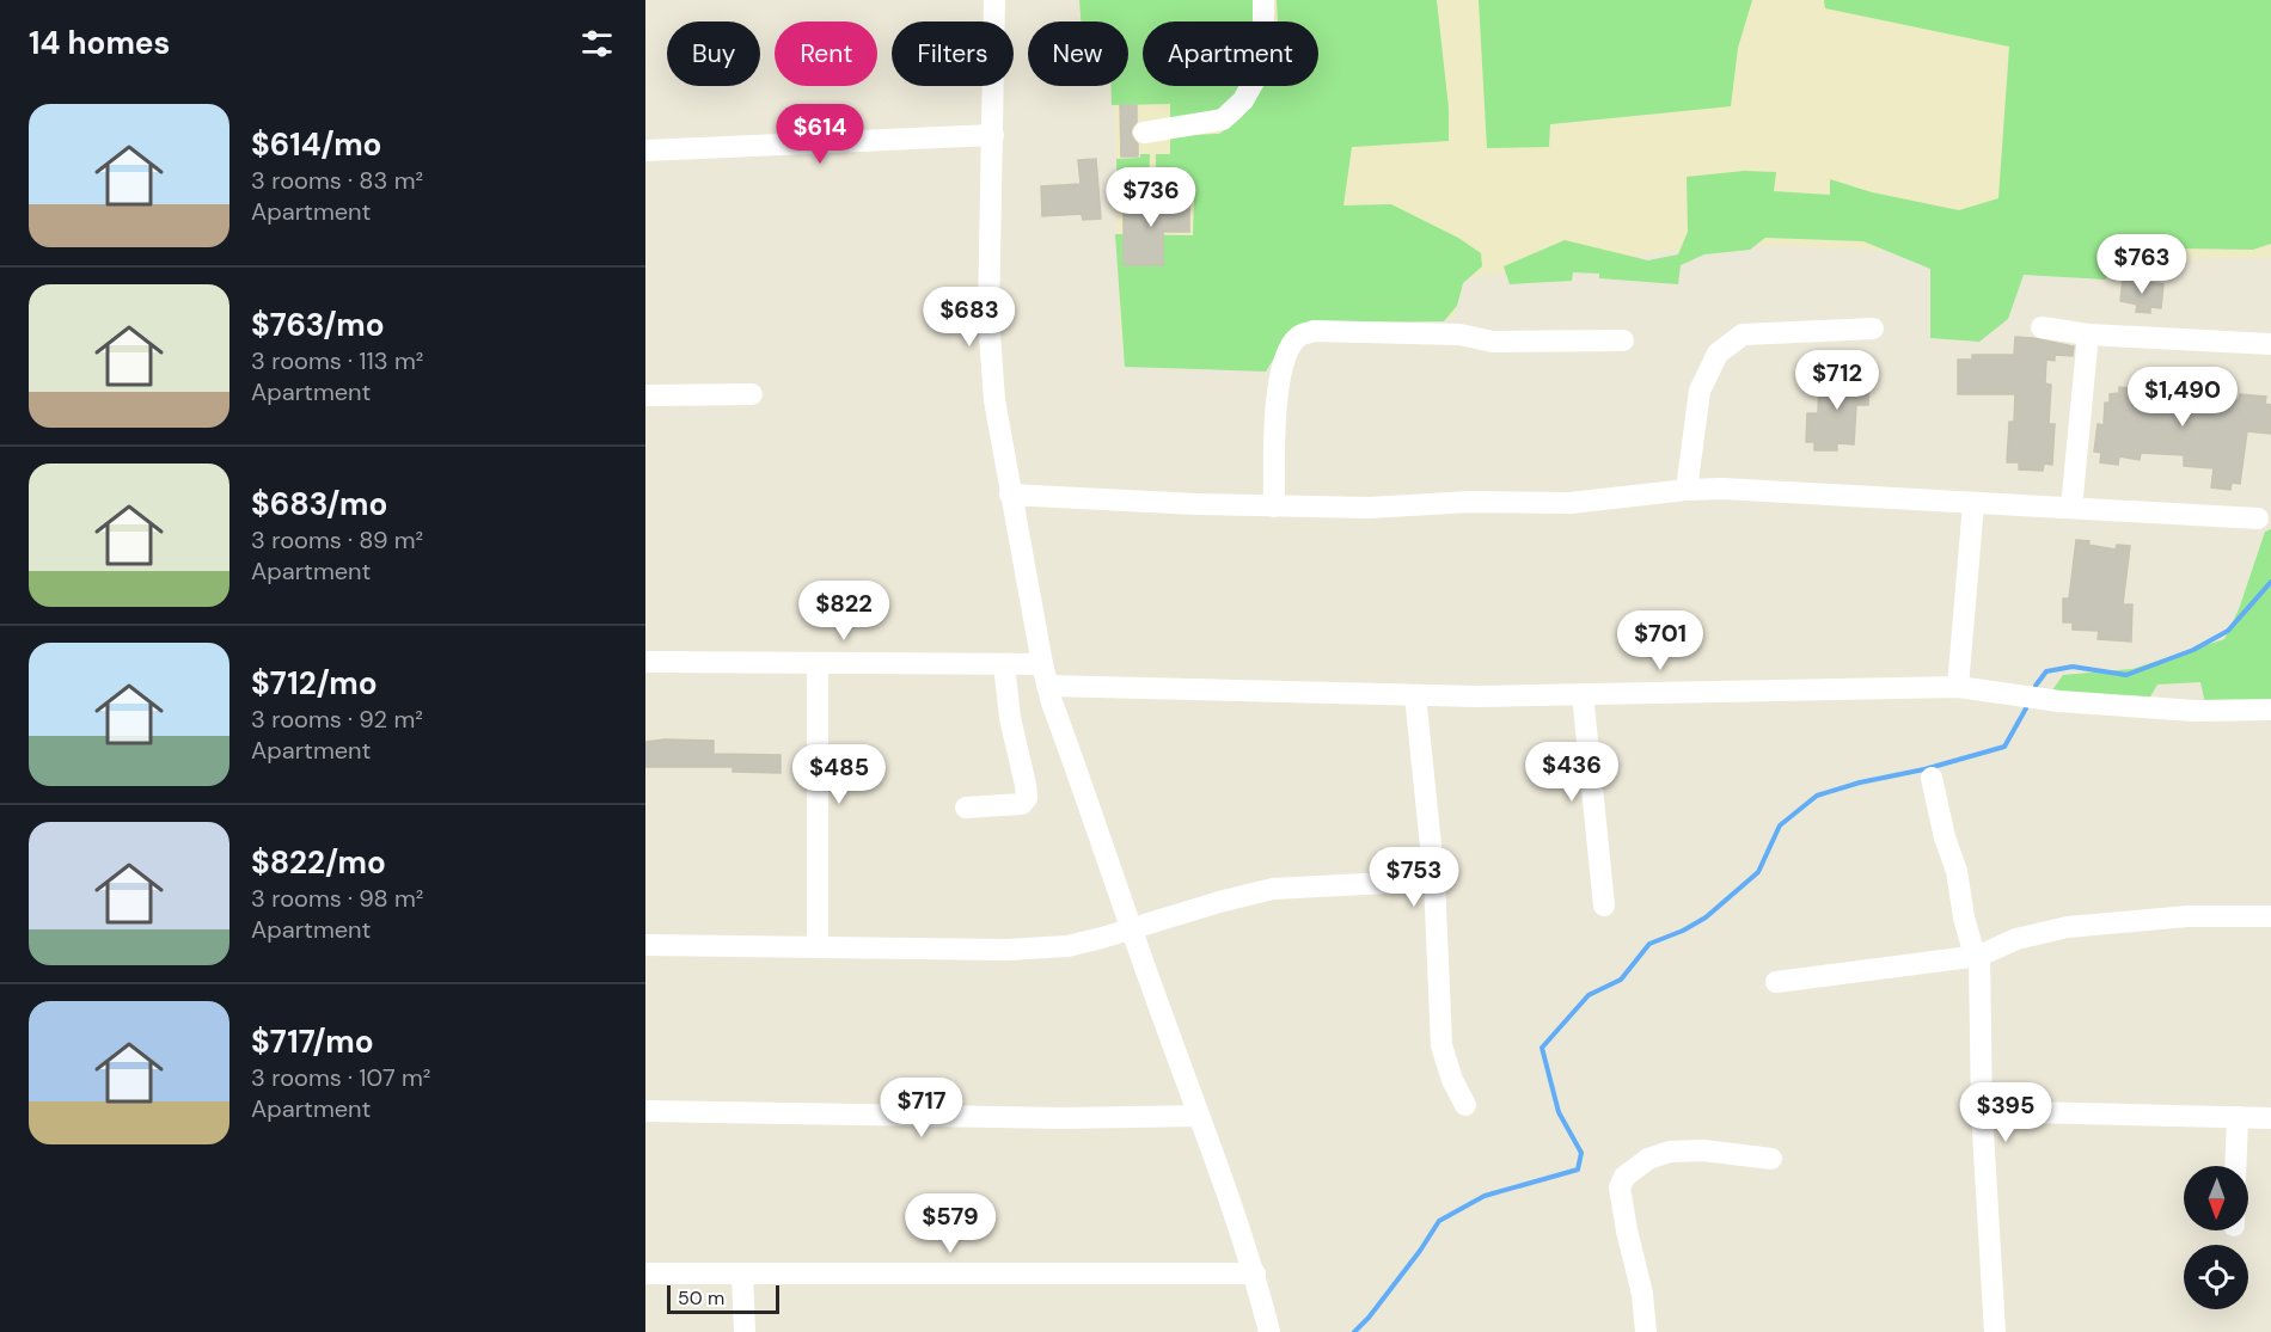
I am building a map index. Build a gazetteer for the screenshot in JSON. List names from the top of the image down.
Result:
{
  "scale_bar": "50 m",
  "north": "bottom",
  "page": {
    "heading": "14 homes",
    "chip": [
      "Buy",
      "Rent",
      "Filters",
      "New",
      "Apartment"
    ],
    "list": [
      {
        "name": "$614/mo",
        "note": "3 rooms · 83 m² · Apartment"
      },
      {
        "name": "$763/mo",
        "note": "3 rooms · 113 m² · Apartment"
      },
      {
        "name": "$683/mo",
        "note": "3 rooms · 89 m² · Apartment"
      },
      {
        "name": "$712/mo",
        "note": "3 rooms · 92 m² · Apartment"
      },
      {
        "name": "$822/mo",
        "note": "3 rooms · 98 m² · Apartment"
      },
      {
        "name": "$717/mo",
        "note": "3 rooms · 107 m² · Apartment"
      }
    ],
    "price": [
      "$614",
      "$736",
      "$763",
      "$683",
      "$712",
      "$1,490",
      "$822",
      "$701",
      "$436",
      "$485",
      "$753",
      "$717",
      "$395",
      "$579"
    ],
    "scale": "50 m"
  }
}
